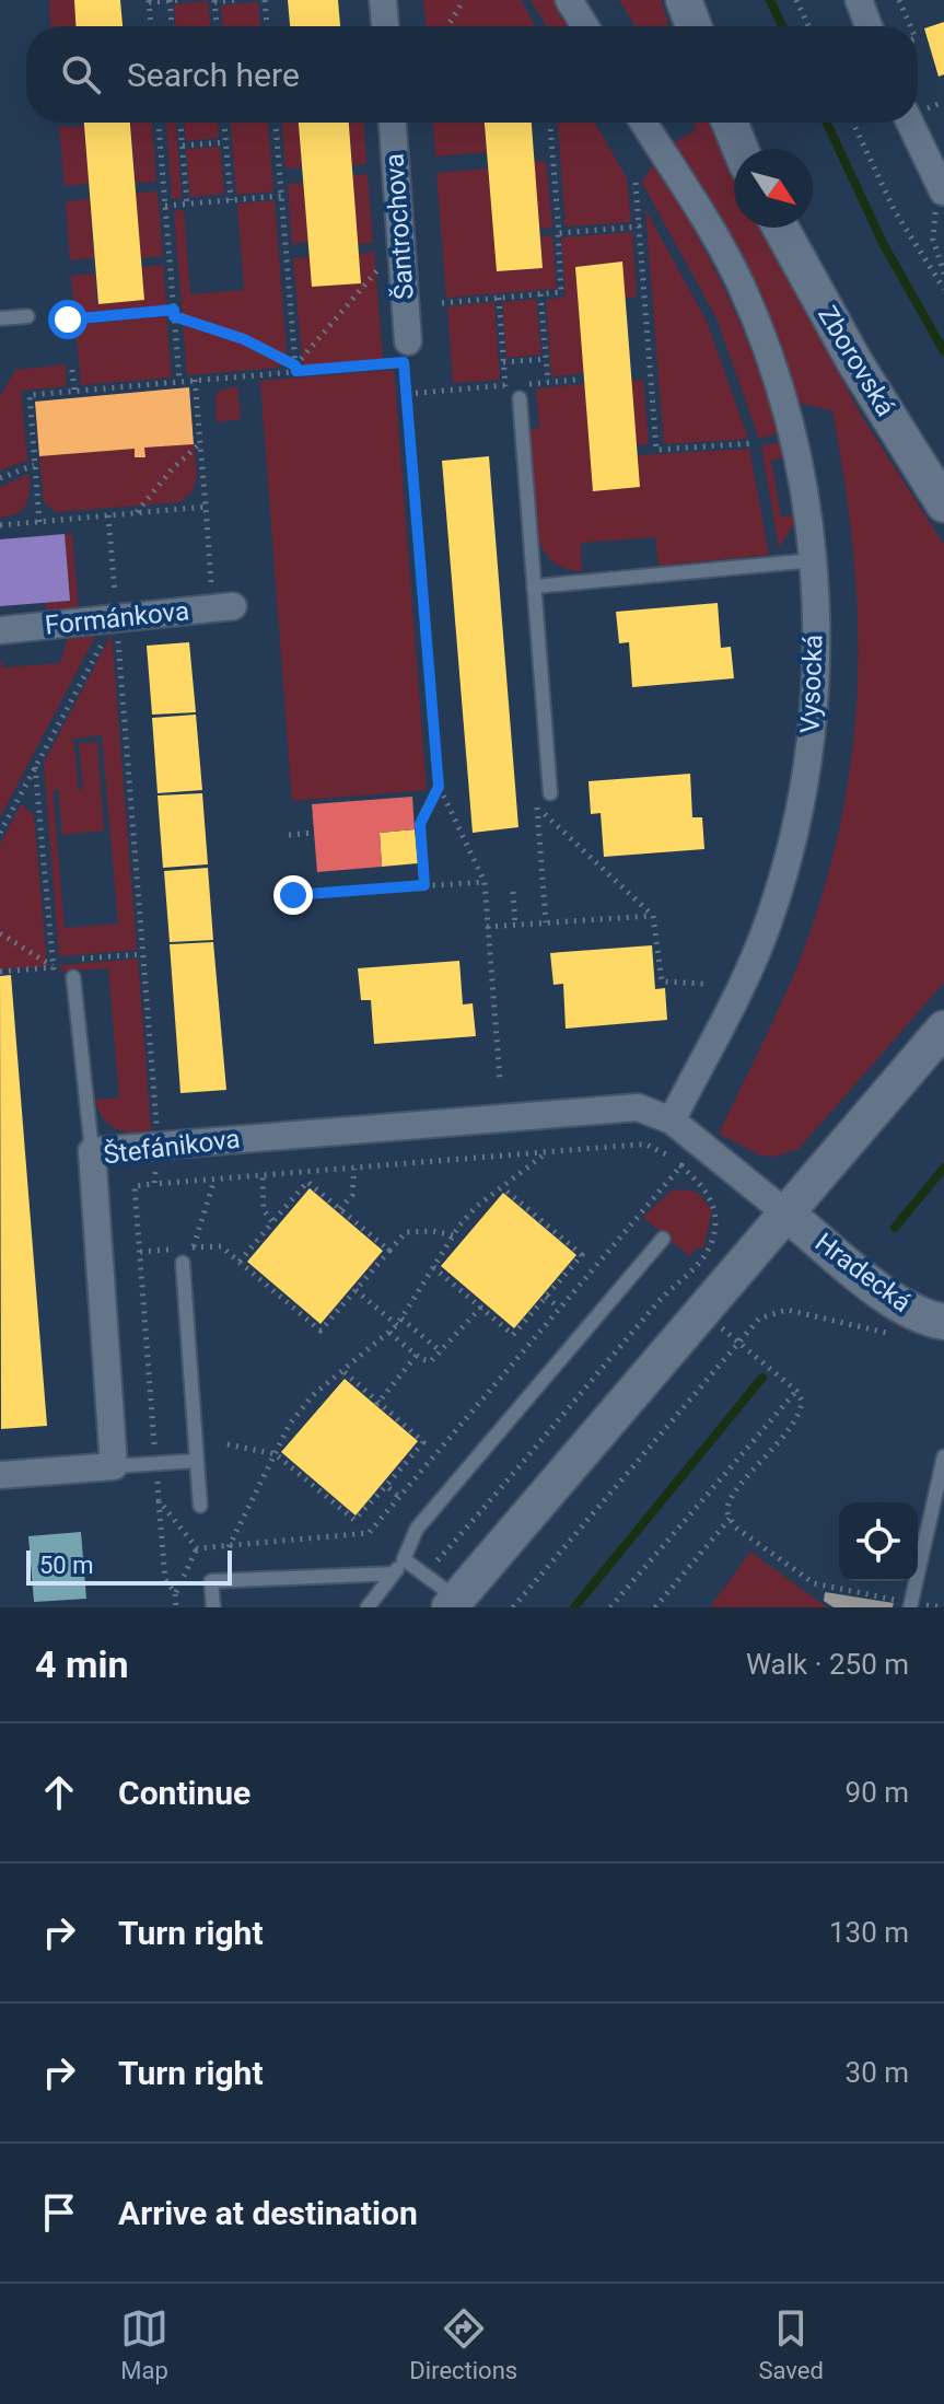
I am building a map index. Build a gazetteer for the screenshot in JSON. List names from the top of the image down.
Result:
{
  "streets": {
    "street": [
      "Šantrochova",
      "Zborovská",
      "Formánkova",
      "Vysocká",
      "Štefánikova",
      "Hradecká"
    ]
  },
  "crossings": [
    ["Vysocká", "Štefánikova"]
  ],
  "scale_bar": "50 m",
  "north": "bottom right",
  "page": {
    "search": "Search here",
    "scale": "50 m",
    "heading": ["4 min", "Walk · 250 m"],
    "list": [
      ["Continue", "90 m"],
      ["Turn right", "130 m"],
      ["Turn right", "30 m"],
      "Arrive at destination"
    ],
    "nav": ["Map", "Directions", "Saved"]
  }
}
